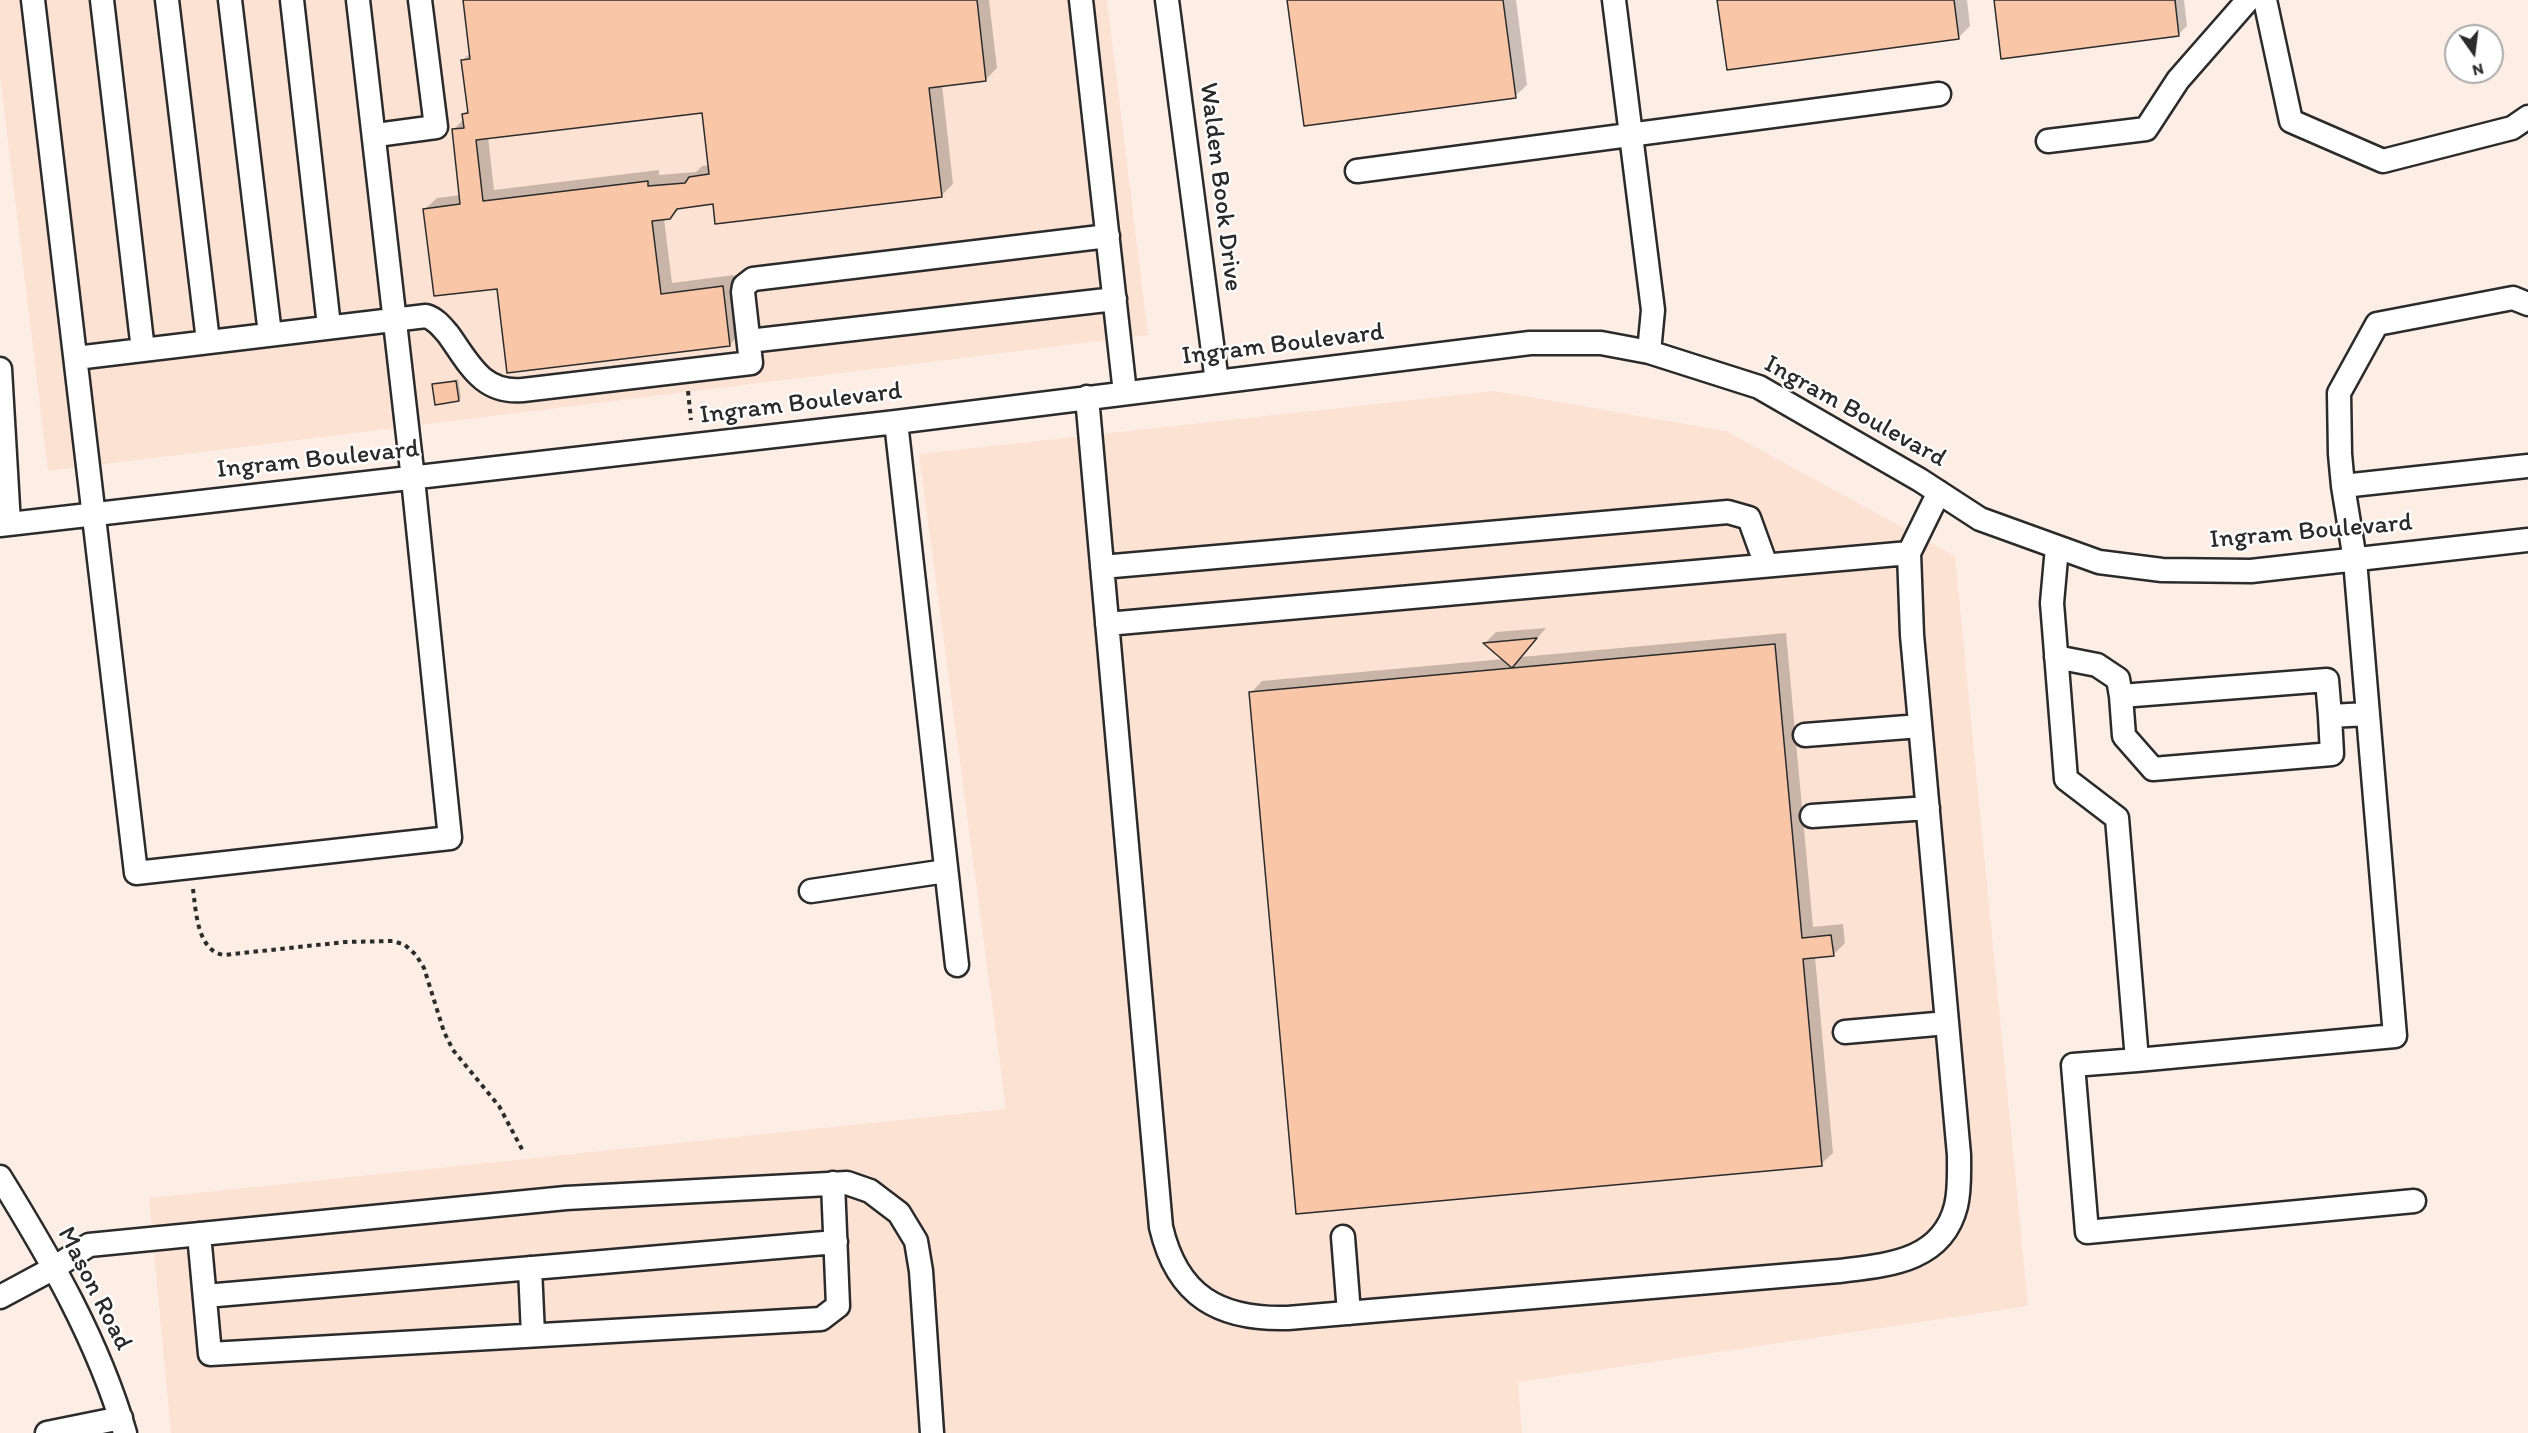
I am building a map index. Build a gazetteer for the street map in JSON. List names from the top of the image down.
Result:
{
  "streets": {
    "street": ["Walden Book Drive", "Ingram Boulevard", "Mason Road"]
  },
  "crossings": [
    ["Walden Book Drive", "Ingram Boulevard"]
  ],
  "north": "bottom"
}
